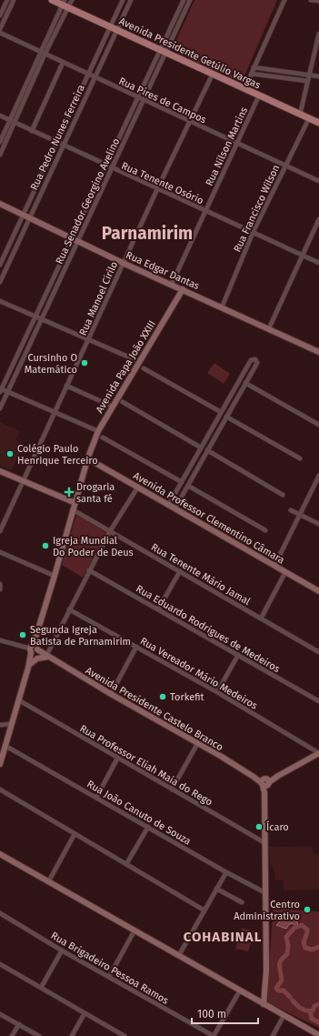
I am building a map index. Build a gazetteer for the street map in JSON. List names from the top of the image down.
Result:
{
  "streets": {
    "main road": [
      "Avenida Presidente Getúlio Vargas",
      "Rua Edgar Dantas",
      "Avenida Papa João XXIII",
      "Avenida Professor Clementino Câmara",
      "Avenida Presidente Castelo Branco"
    ],
    "street": [
      "Rua Pires de Campos",
      "Rua Pedro Nunes Ferreira",
      "Rua Nilson Martins",
      "Rua Tenente Osório",
      "Rua Senador Georgino Avelino",
      "Rua Francisco Wilson",
      "Rua Manoel Cirilo",
      "Rua Tenente Mário Jamal",
      "Rua Eduardo Rodrigues de Medeiros",
      "Rua Vereador Mário Medeiros",
      "Rua Professor Eliah Maia do Rego",
      "Rua João Canuto de Souza",
      "Rua Brigadeiro Pessoa Ramos"
    ]
  },
  "crossings": [
    ["Avenida Presidente Getúlio Vargas", "Rua Pedro Nunes Ferreira"],
    ["Avenida Presidente Getúlio Vargas", "Rua Nilson Martins"],
    ["Avenida Presidente Getúlio Vargas", "Rua Senador Georgino Avelino"],
    ["Avenida Presidente Getúlio Vargas", "Rua Francisco Wilson"],
    ["Avenida Presidente Getúlio Vargas", "Rua Manoel Cirilo"],
    ["Rua Pires de Campos", "Rua Pedro Nunes Ferreira"],
    ["Rua Pires de Campos", "Rua Nilson Martins"],
    ["Rua Pires de Campos", "Rua Senador Georgino Avelino"],
    ["Rua Pires de Campos", "Rua Francisco Wilson"],
    ["Rua Pires de Campos", "Rua Manoel Cirilo"],
    ["Rua Pedro Nunes Ferreira", "Rua Tenente Osório"],
    ["Rua Pedro Nunes Ferreira", "Rua Edgar Dantas"],
    ["Rua Nilson Martins", "Rua Tenente Osório"],
    ["Rua Nilson Martins", "Rua Edgar Dantas"],
    ["Rua Tenente Osório", "Rua Senador Georgino Avelino"],
    ["Rua Tenente Osório", "Rua Francisco Wilson"],
    ["Rua Tenente Osório", "Rua Manoel Cirilo"],
    ["Rua Senador Georgino Avelino", "Rua Edgar Dantas"],
    ["Rua Francisco Wilson", "Rua Edgar Dantas"],
    ["Rua Edgar Dantas", "Rua Manoel Cirilo"],
    ["Rua Edgar Dantas", "Avenida Papa João XXIII"],
    ["Avenida Papa João XXIII", "Avenida Professor Clementino Câmara"],
    ["Avenida Papa João XXIII", "Rua Tenente Mário Jamal"],
    ["Avenida Papa João XXIII", "Avenida Presidente Castelo Branco"],
    ["Avenida Papa João XXIII", "Rua Professor Eliah Maia do Rego"],
    ["Avenida Papa João XXIII", "Rua João Canuto de Souza"]
  ],
  "districts": ["Parnamirim", "COHABINAL"],
  "places": {
    "other": [
      "Cursinho O Matemático",
      "Colégio Paulo Henrique Terceiro",
      "Igreja Mundial Do Poder de Deus",
      "Segunda Igreja Batista de Parnamirim",
      "Torkefit",
      "Ícaro",
      "Centro Administrativo"
    ],
    "health": ["Drogaria santa fé"]
  },
  "scale_bar": "100 m"
}
